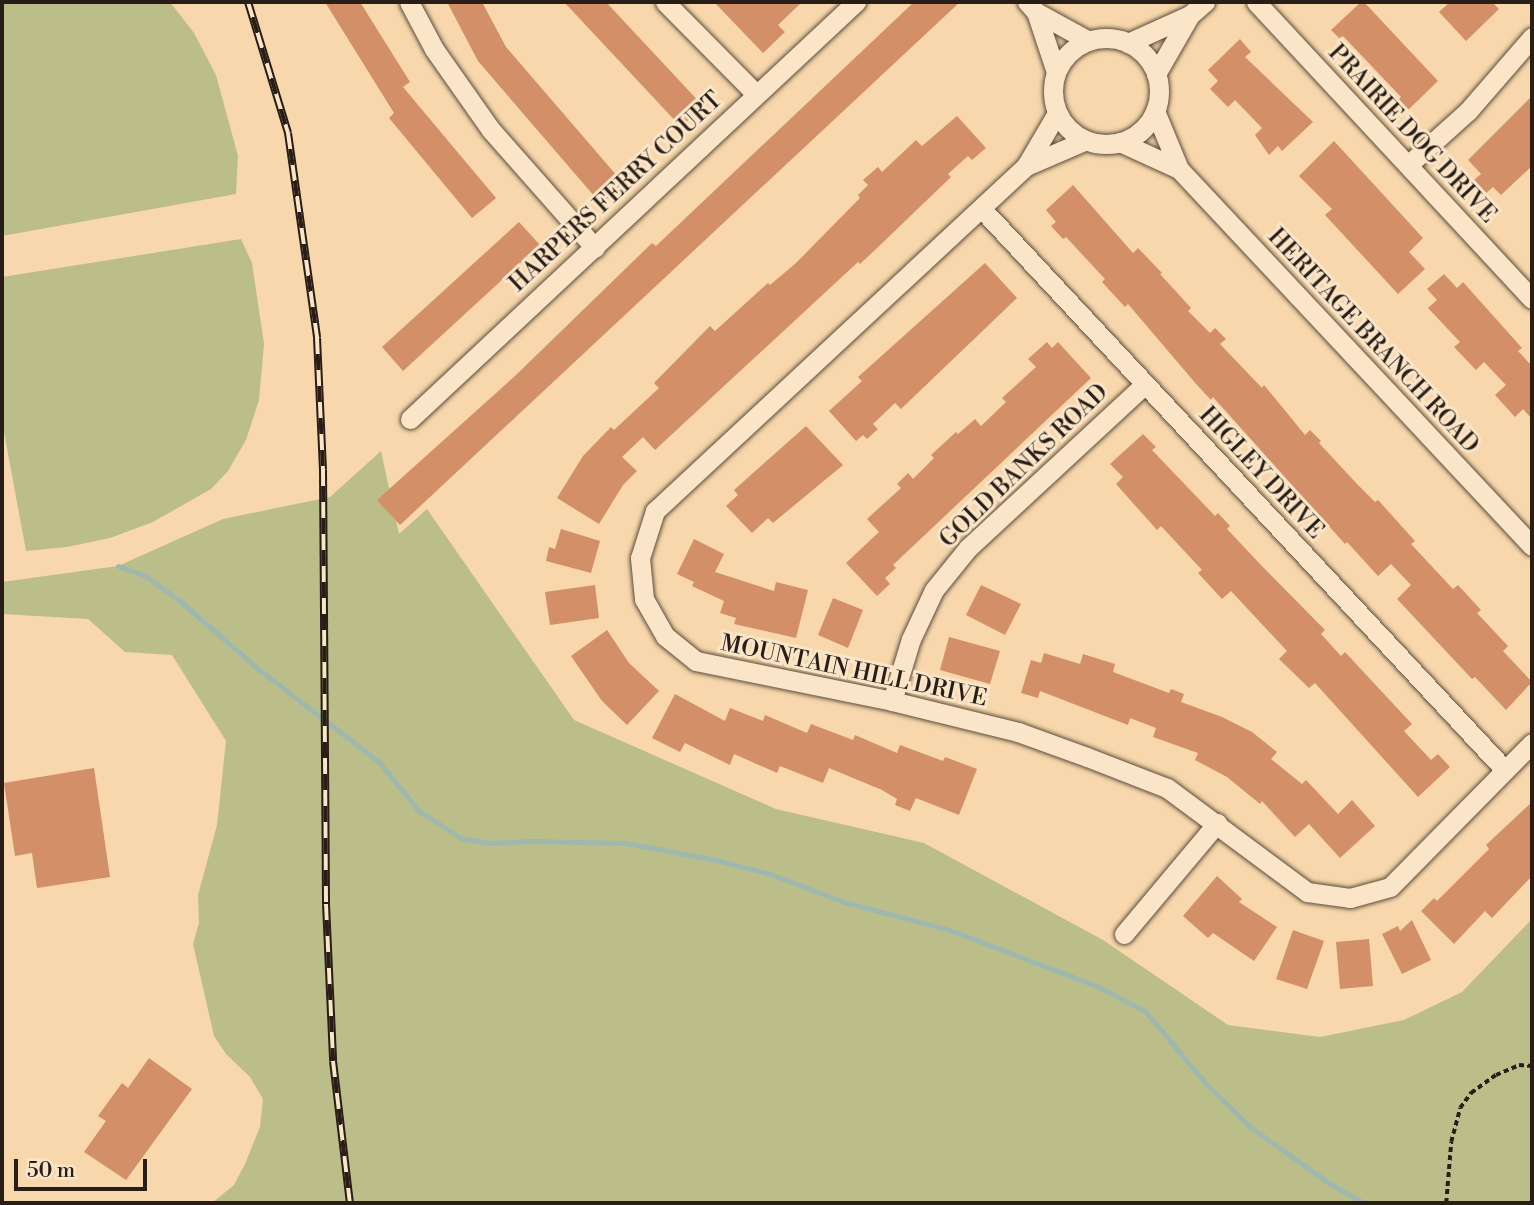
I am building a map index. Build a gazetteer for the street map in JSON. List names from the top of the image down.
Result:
{
  "streets": {
    "street": [
      "PRAIRIE DOG DRIVE",
      "HARPERS FERRY COURT",
      "HERITAGE BRANCH ROAD",
      "GOLD BANKS ROAD",
      "HIGLEY DRIVE",
      "MOUNTAIN HILL DRIVE"
    ]
  },
  "crossings": [
    ["HERITAGE BRANCH ROAD", "MOUNTAIN HILL DRIVE"],
    ["GOLD BANKS ROAD", "HIGLEY DRIVE"],
    ["GOLD BANKS ROAD", "MOUNTAIN HILL DRIVE"],
    ["HIGLEY DRIVE", "MOUNTAIN HILL DRIVE"]
  ],
  "scale_bar": "50 m"
}
